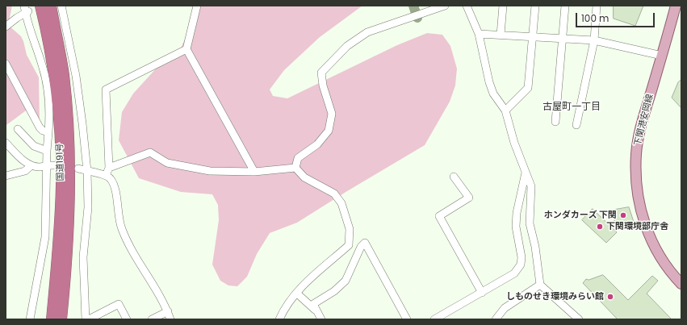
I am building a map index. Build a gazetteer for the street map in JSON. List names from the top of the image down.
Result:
{
  "streets": {
    "highway": ["国道191号"],
    "main road": ["下関港安岡線"]
  },
  "districts": ["古屋町一丁目"],
  "places": ["ホンダカーズ 下関", "下関環境部庁舎", "しものせき環境みらい館"],
  "scale_bar": "100 m"
}
